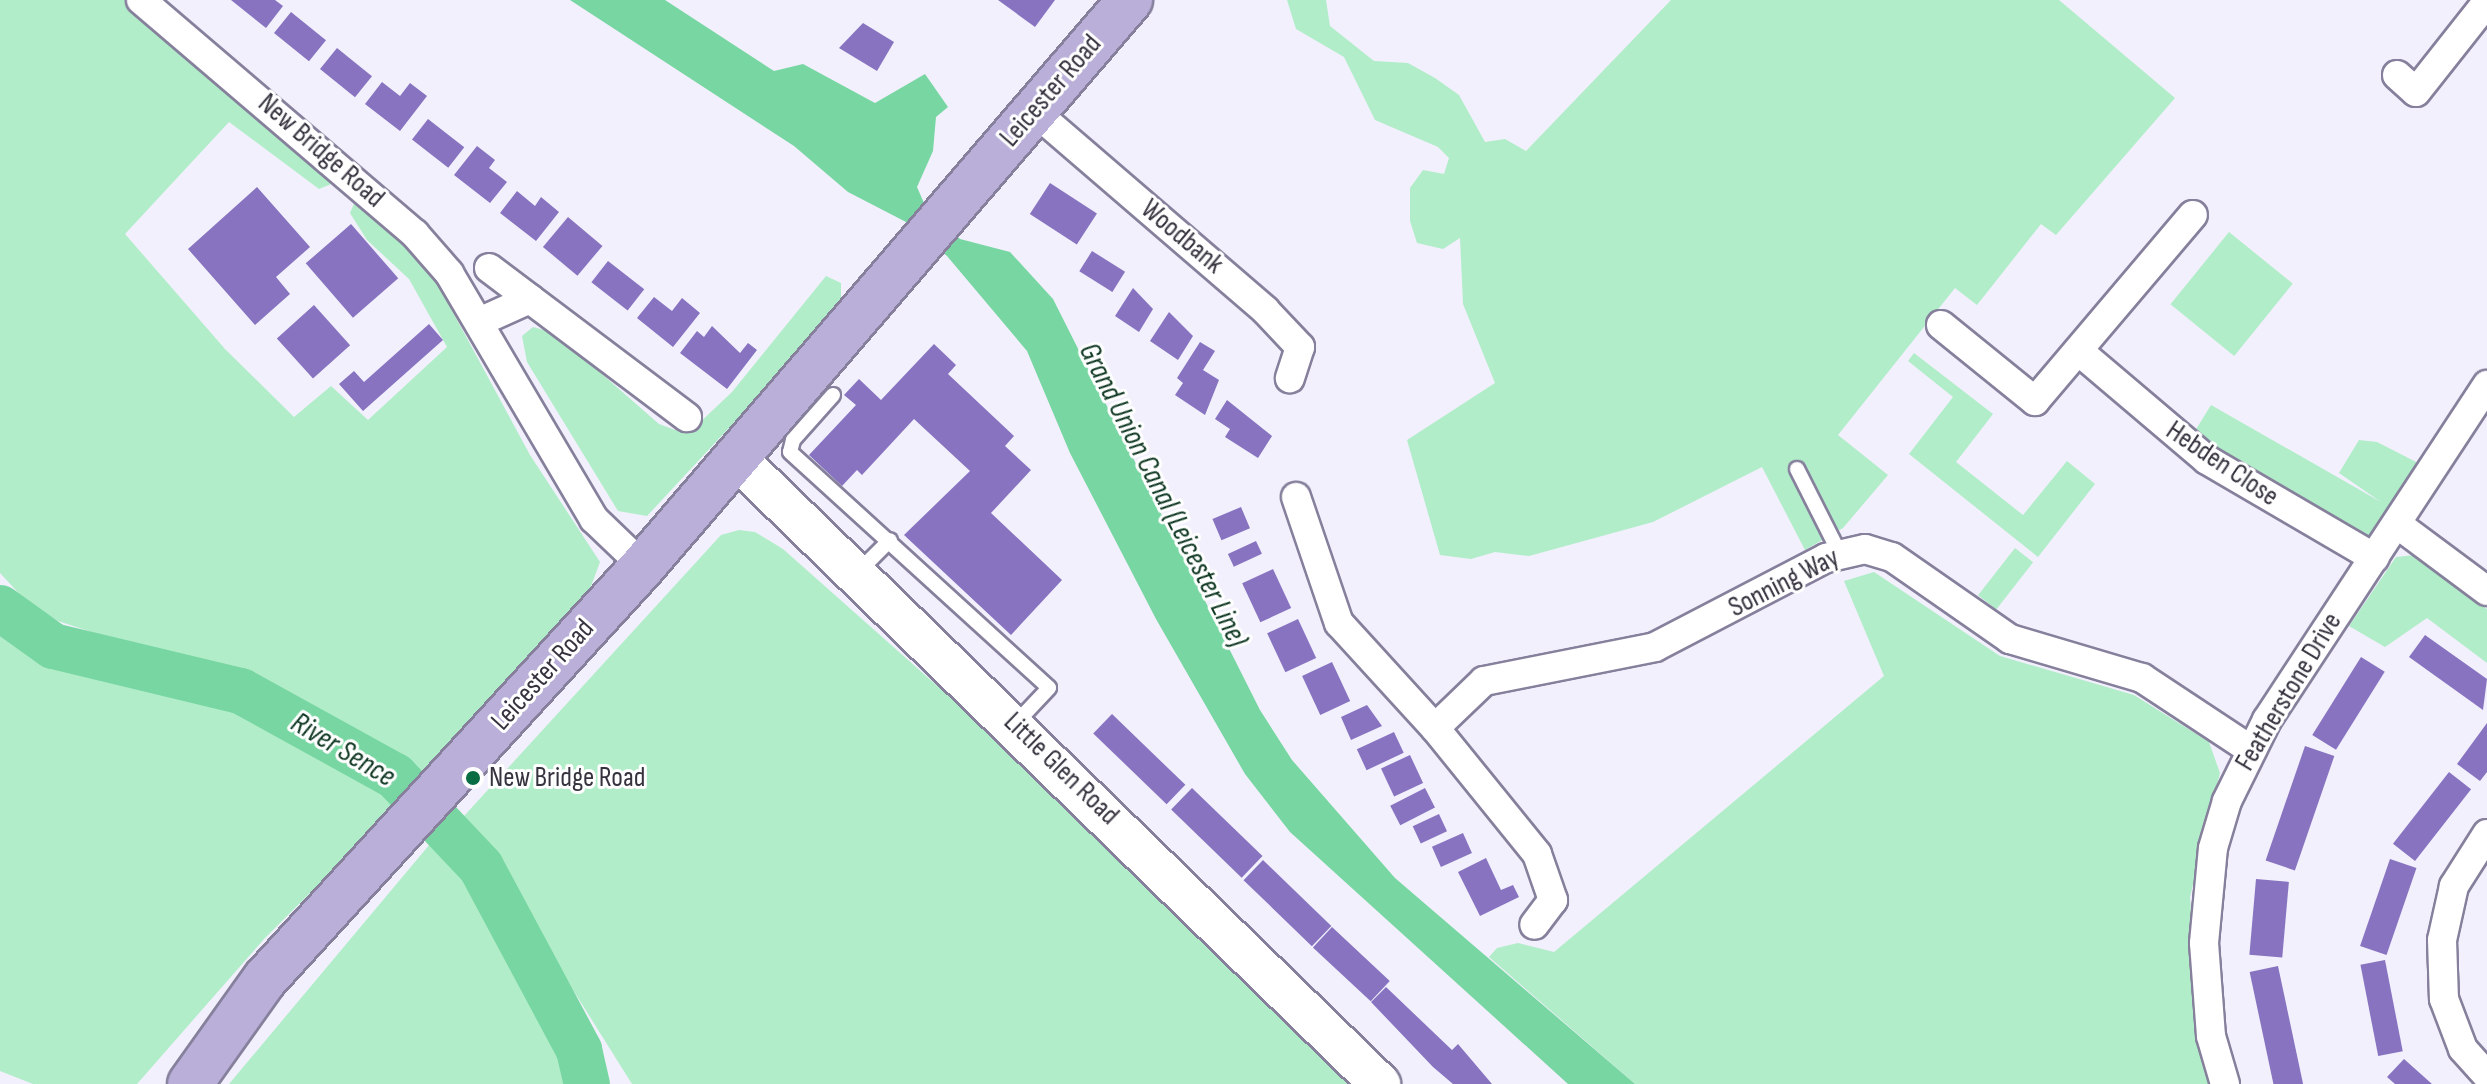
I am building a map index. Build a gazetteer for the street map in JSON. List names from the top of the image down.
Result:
{
  "streets": {
    "main road": ["Leicester Road", "Little Glen Road"],
    "street": [
      "New Bridge Road",
      "Woodbank",
      "Hebden Close",
      "Sonning Way",
      "Featherstone Drive"
    ]
  },
  "crossings": [
    ["Leicester Road", "New Bridge Road"],
    ["Leicester Road", "Woodbank"],
    ["Leicester Road", "Little Glen Road"],
    ["Hebden Close", "Featherstone Drive"],
    ["Sonning Way", "Featherstone Drive"]
  ],
  "water": ["Grand Union Canal (Leicester Line)", "River Sence"],
  "places": ["New Bridge Road"]
}
